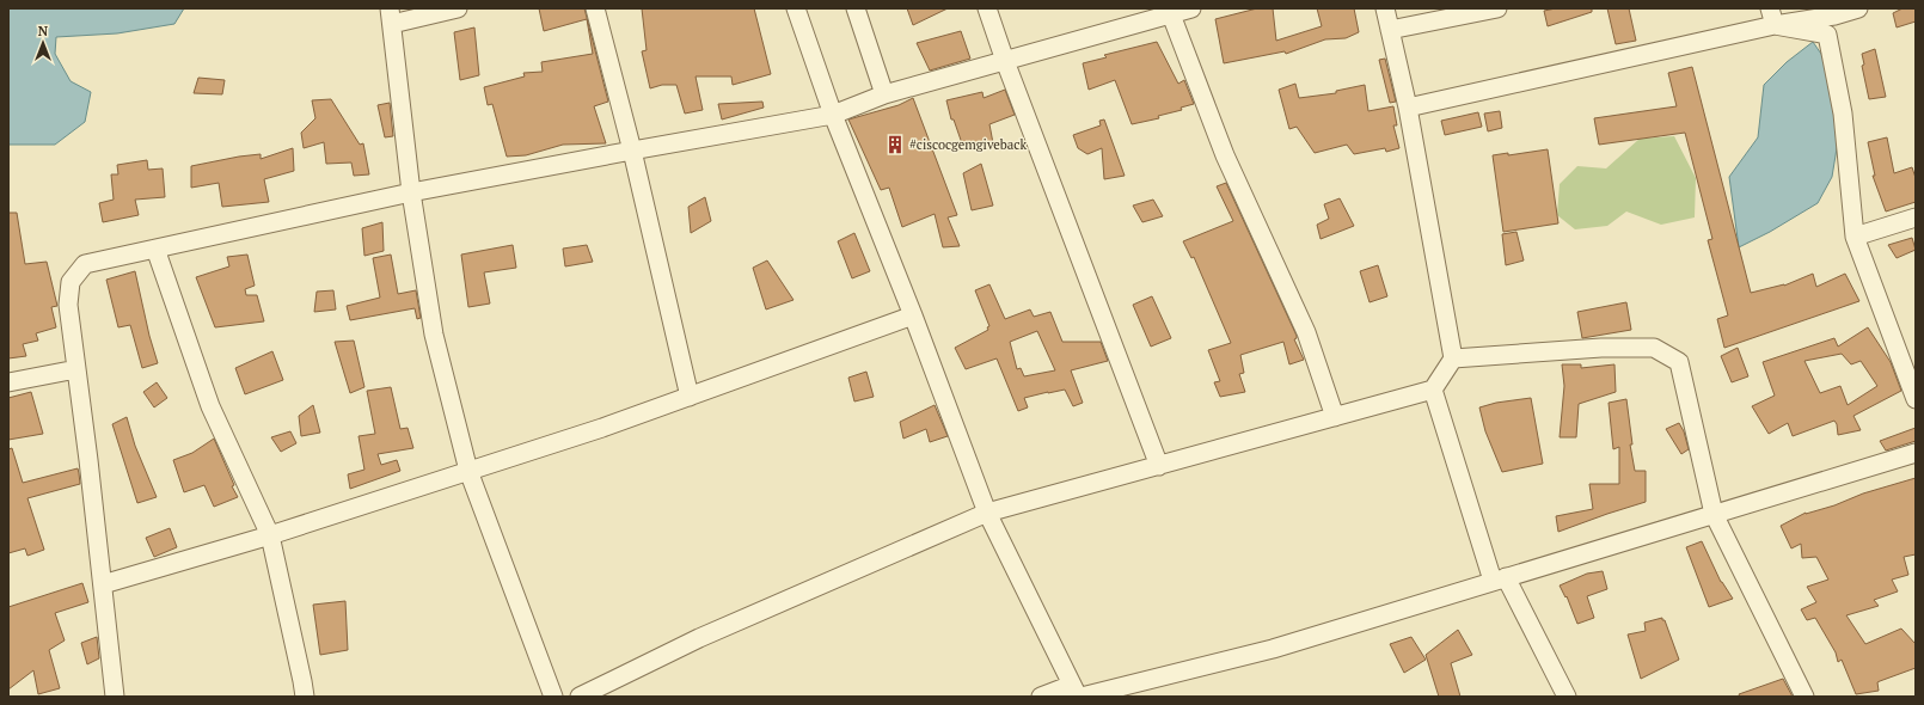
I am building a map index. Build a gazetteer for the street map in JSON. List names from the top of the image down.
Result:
{
  "places": {
    "building": ["#ciscocgemgiveback"]
  },
  "north": "top"
}
